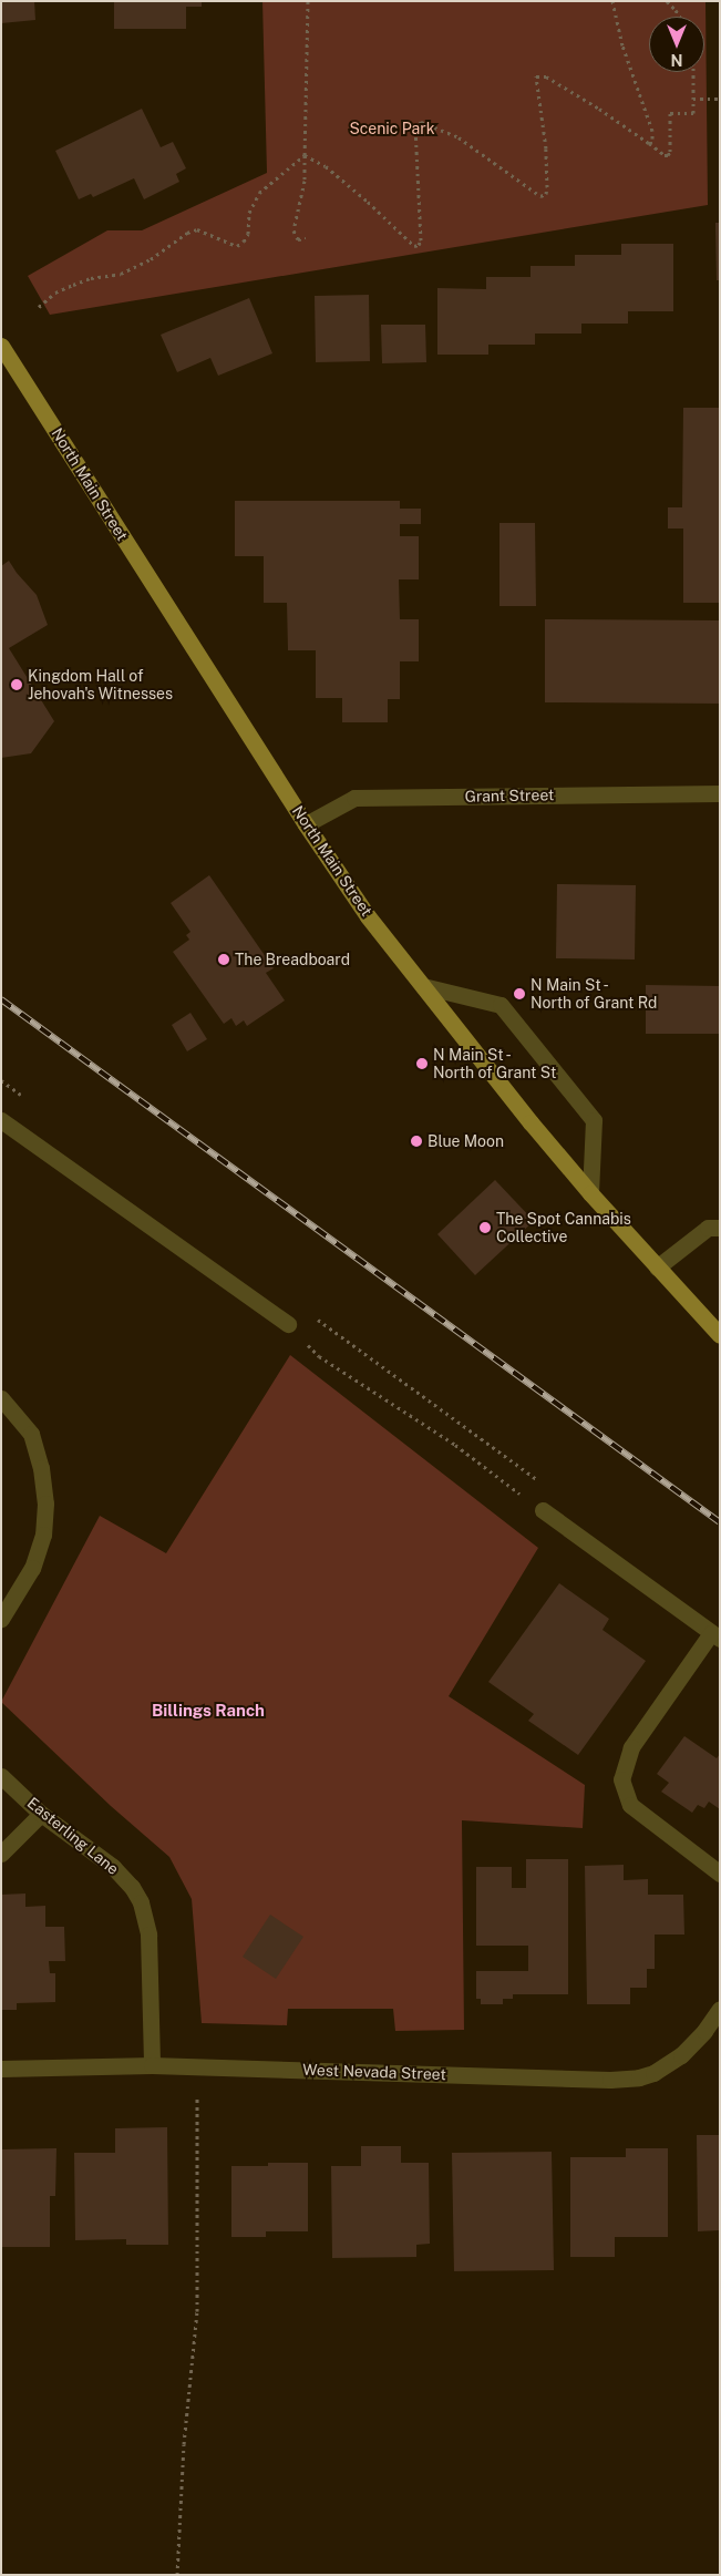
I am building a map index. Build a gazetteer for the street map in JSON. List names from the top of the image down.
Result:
{
  "streets": {
    "main road": ["North Main Street"],
    "street": ["Grant Street", "Easterling Lane", "West Nevada Street"]
  },
  "crossings": [
    ["North Main Street", "Grant Street"],
    ["Easterling Lane", "West Nevada Street"]
  ],
  "districts": ["Billings Ranch"],
  "parks": ["Scenic Park"],
  "places": [
    "Kingdom Hall of Jehovah's Witnesses",
    "The Breadboard",
    "N Main St - North of Grant Rd",
    "N Main St - North of Grant St",
    "Blue Moon",
    "The Spot Cannabis Collective"
  ],
  "north": "bottom"
}
